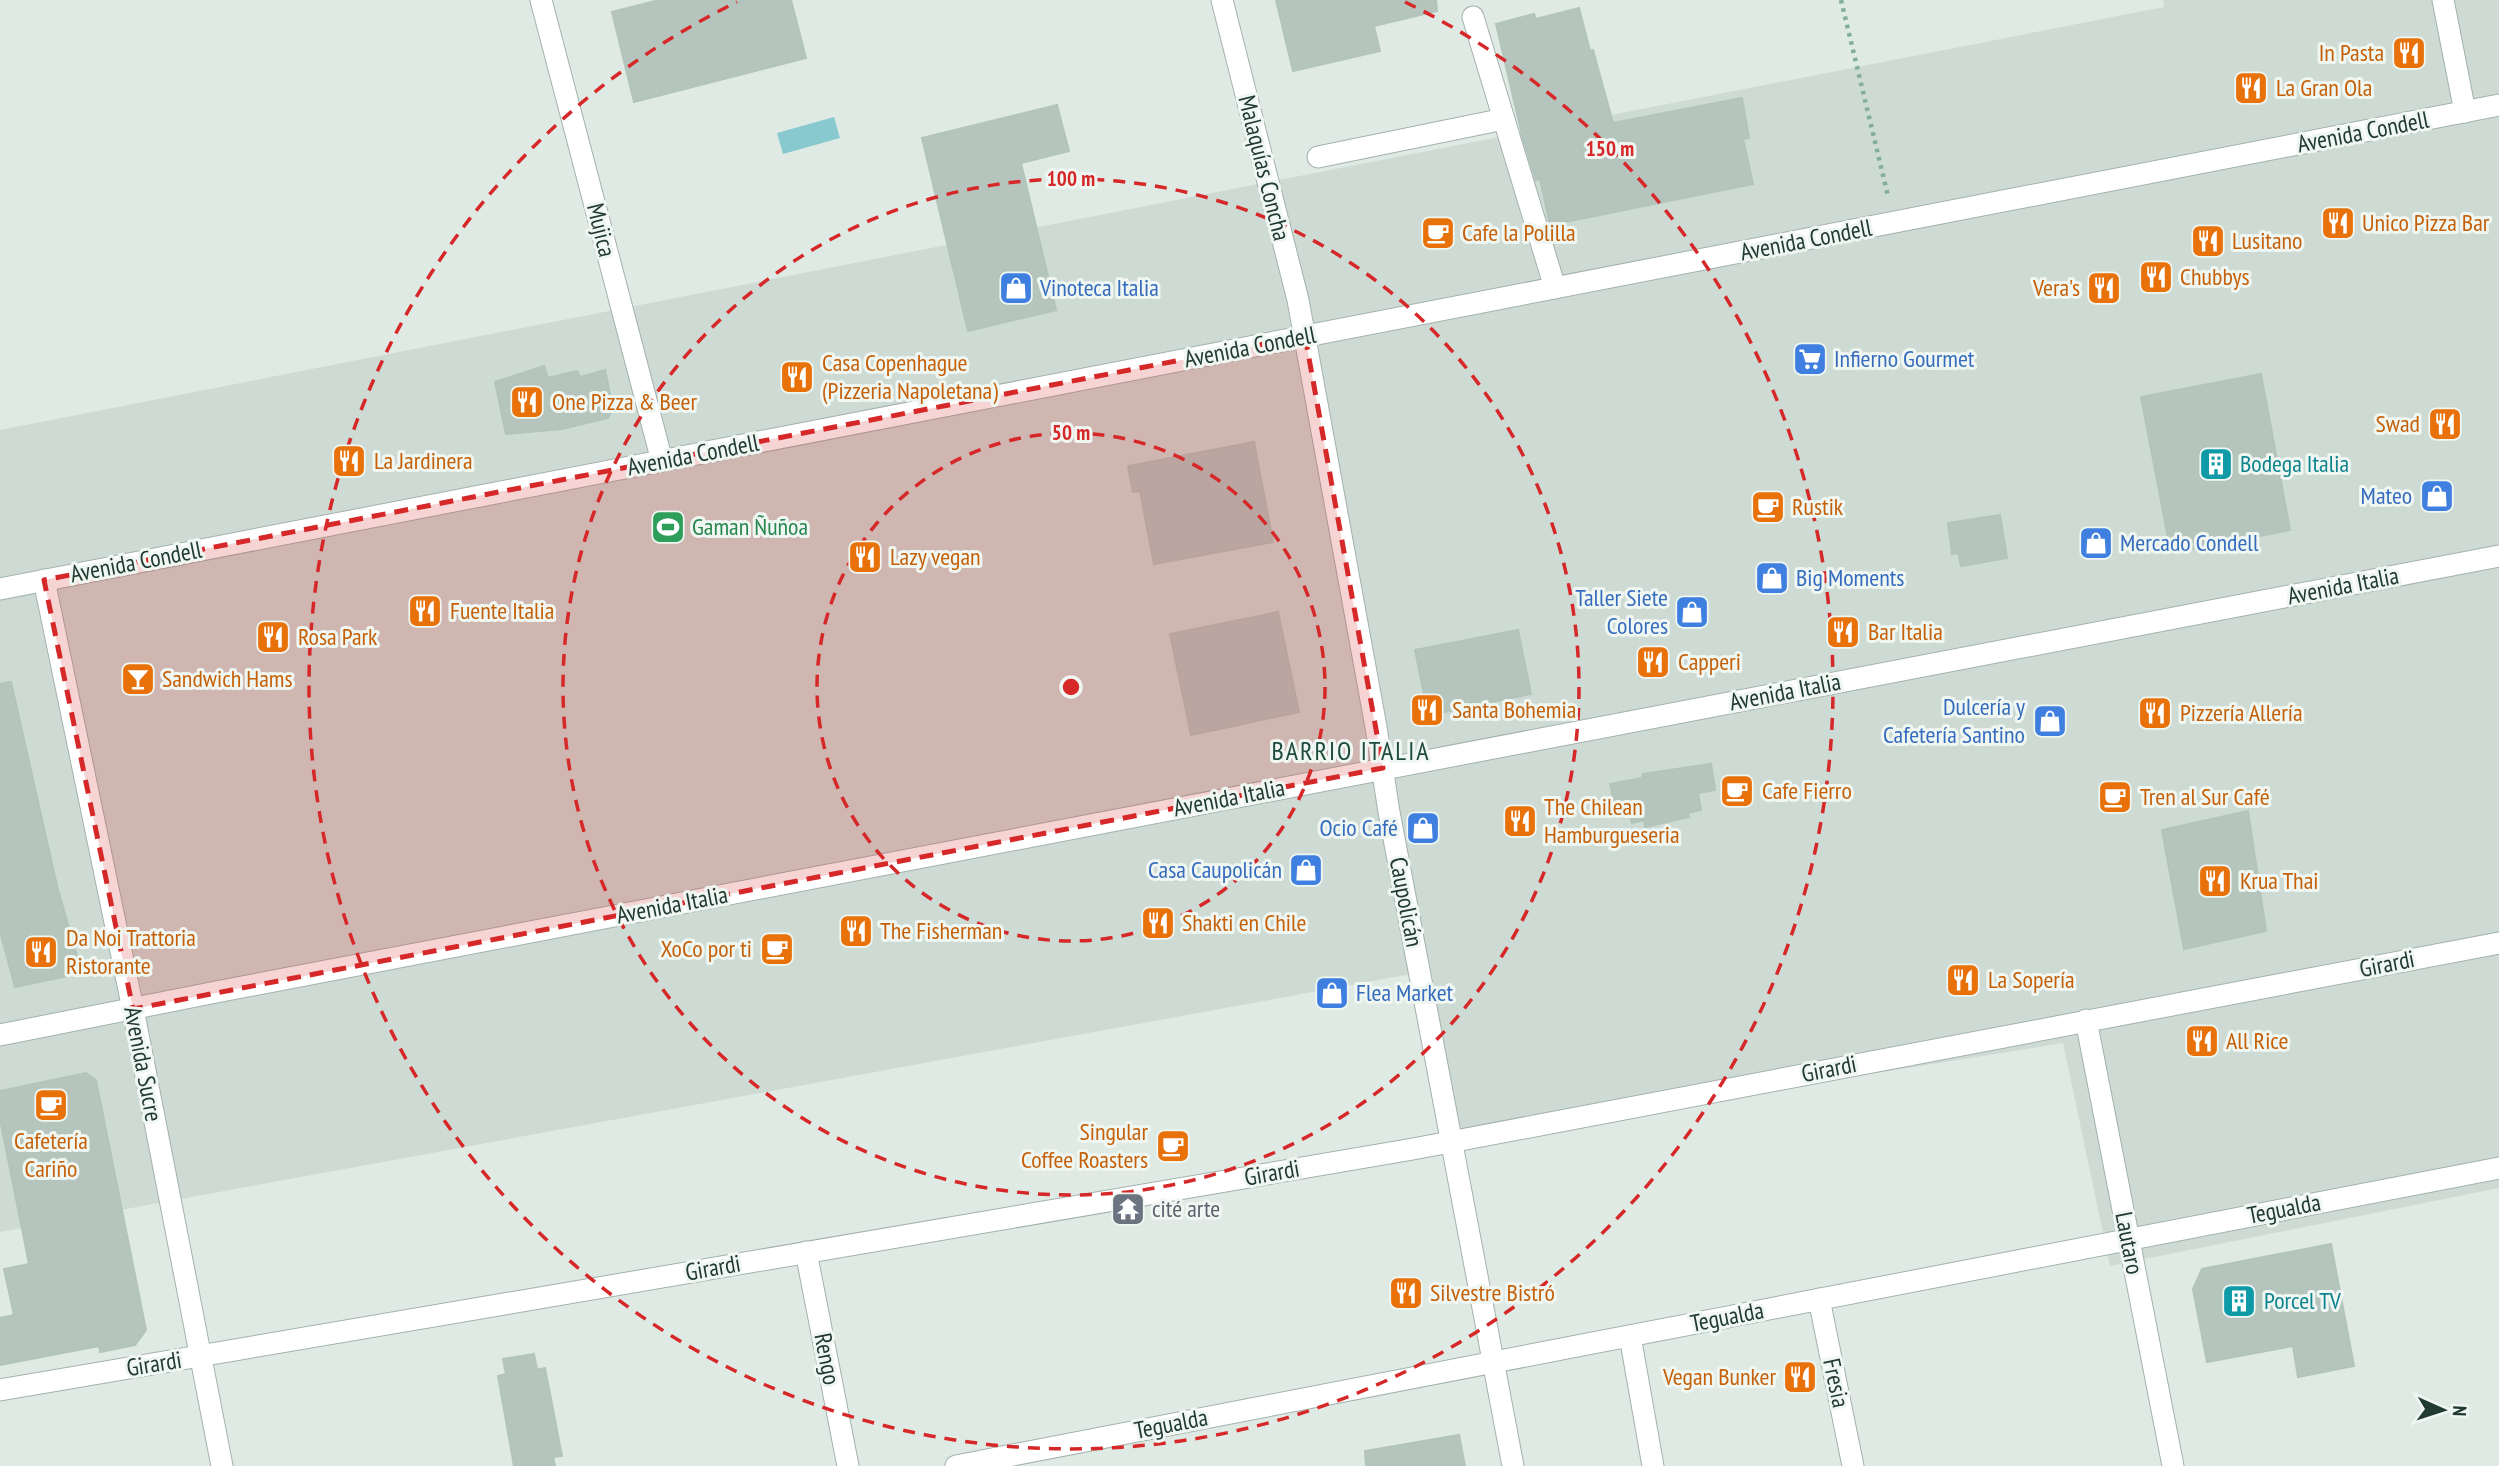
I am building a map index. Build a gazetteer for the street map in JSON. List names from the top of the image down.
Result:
{
  "streets": {
    "street": [
      "Avenida Condell",
      "Malaquías Concha",
      "Mujica",
      "Avenida Italia",
      "Caupolicán",
      "Girardi",
      "Avenida Sucre",
      "Tegualda",
      "Lautaro",
      "Rengo",
      "Fresia"
    ]
  },
  "crossings": [
    ["Avenida Condell", "Malaquías Concha"],
    ["Avenida Condell", "Mujica"],
    ["Avenida Condell", "Caupolicán"],
    ["Avenida Condell", "Avenida Sucre"],
    ["Malaquías Concha", "Caupolicán"],
    ["Avenida Italia", "Caupolicán"],
    ["Avenida Italia", "Avenida Sucre"],
    ["Caupolicán", "Girardi"],
    ["Caupolicán", "Tegualda"],
    ["Girardi", "Avenida Sucre"],
    ["Girardi", "Lautaro"],
    ["Girardi", "Rengo"],
    ["Tegualda", "Lautaro"],
    ["Tegualda", "Fresia"]
  ],
  "districts": ["BARRIO ITALIA"],
  "places": {
    "restaurant": [
      "In Pasta",
      "La Gran Ola",
      "Unico Pizza Bar",
      "Lusitano",
      "Chubbys",
      "Vera's",
      "Casa Copenhague (Pizzeria Napoletana)",
      "One Pizza & Beer",
      "Swad",
      "La Jardinera",
      "Lazy vegan",
      "Fuente Italia",
      "Bar Italia",
      "Rosa Park",
      "Capperi",
      "Santa Bohemia",
      "Pizzería Allería",
      "The Chilean Hamburgueseria",
      "Krua Thai",
      "Shakti en Chile",
      "The Fisherman",
      "Da Noi Trattoria Ristorante",
      "La Sopería",
      "All Rice",
      "Silvestre Bistró",
      "Vegan Bunker"
    ],
    "cafe": [
      "Cafe la Polilla",
      "Rustik",
      "Cafe Fierro",
      "Tren al Sur Café",
      "XoCo por ti",
      "Cafetería Cariño",
      "Singular Coffee Roasters"
    ],
    "shop": [
      "Vinoteca Italia",
      "Mateo",
      "Mercado Condell",
      "Big Moments",
      "Taller Siete Colores",
      "Dulcería y Cafetería Santino",
      "Ocio Café",
      "Casa Caupolicán",
      "Flea Market"
    ],
    "supermarket": ["Infierno Gourmet"],
    "building": ["Bodega Italia", "Porcel TV"],
    "sports": ["Gaman Ñuñoa"],
    "bar": ["Sandwich Hams"],
    "temple": ["cité arte"]
  },
  "north": "right",
  "rings": ["150 m", "100 m", "50 m"]
}
